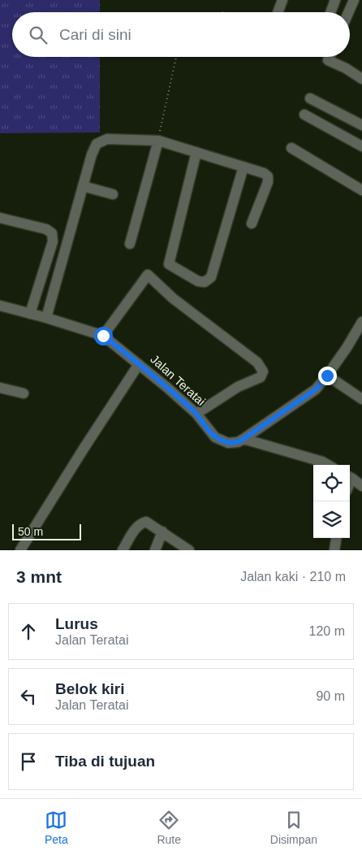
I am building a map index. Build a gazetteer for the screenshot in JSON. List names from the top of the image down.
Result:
{
  "streets": {
    "street": ["Jalan Teratai"]
  },
  "scale_bar": "50 m",
  "page": {
    "search": "Cari di sini",
    "scale": "50 m",
    "heading": ["3 mnt", "Jalan kaki · 210 m"],
    "list": [
      ["Lurus", "Jalan Teratai", "120 m"],
      ["Belok kiri", "Jalan Teratai", "90 m"],
      "Tiba di tujuan"
    ],
    "nav": ["Peta", "Rute", "Disimpan"]
  }
}
